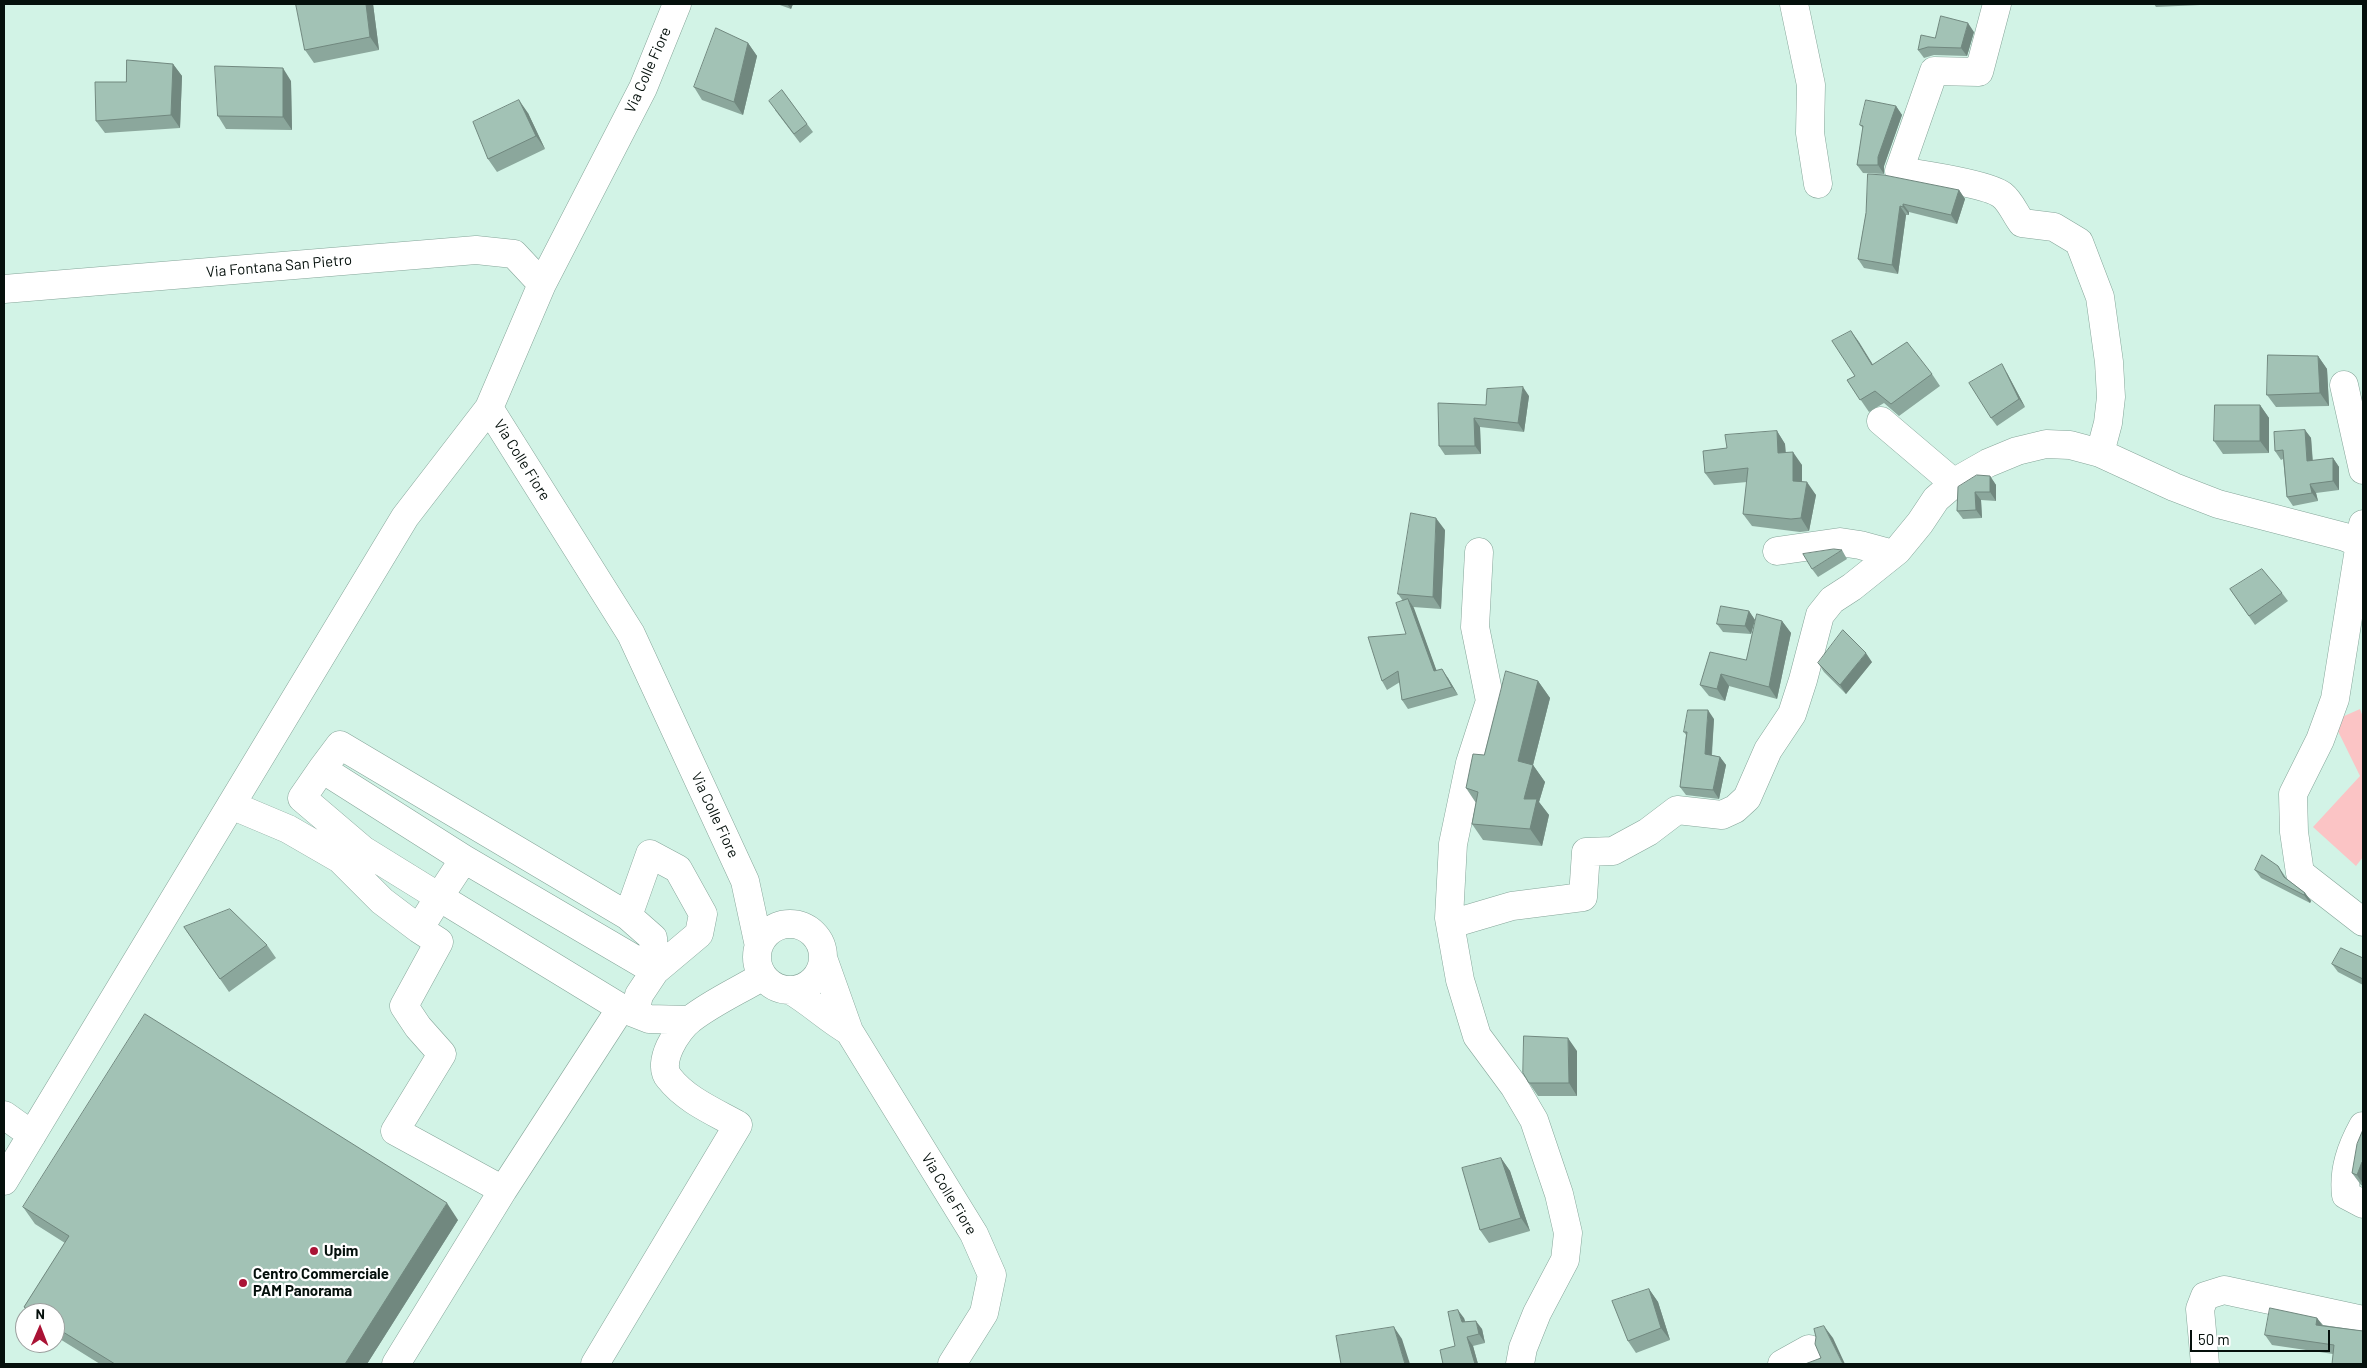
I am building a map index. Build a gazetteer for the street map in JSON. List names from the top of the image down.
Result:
{
  "streets": {
    "street": ["Via Colle Fiore", "Via Fontana San Pietro"]
  },
  "crossings": [
    ["Via Colle Fiore", "Via Fontana San Pietro"]
  ],
  "places": ["Upim", "Centro Commerciale PAM Panorama"],
  "scale_bar": "50 m",
  "north": "top"
}
